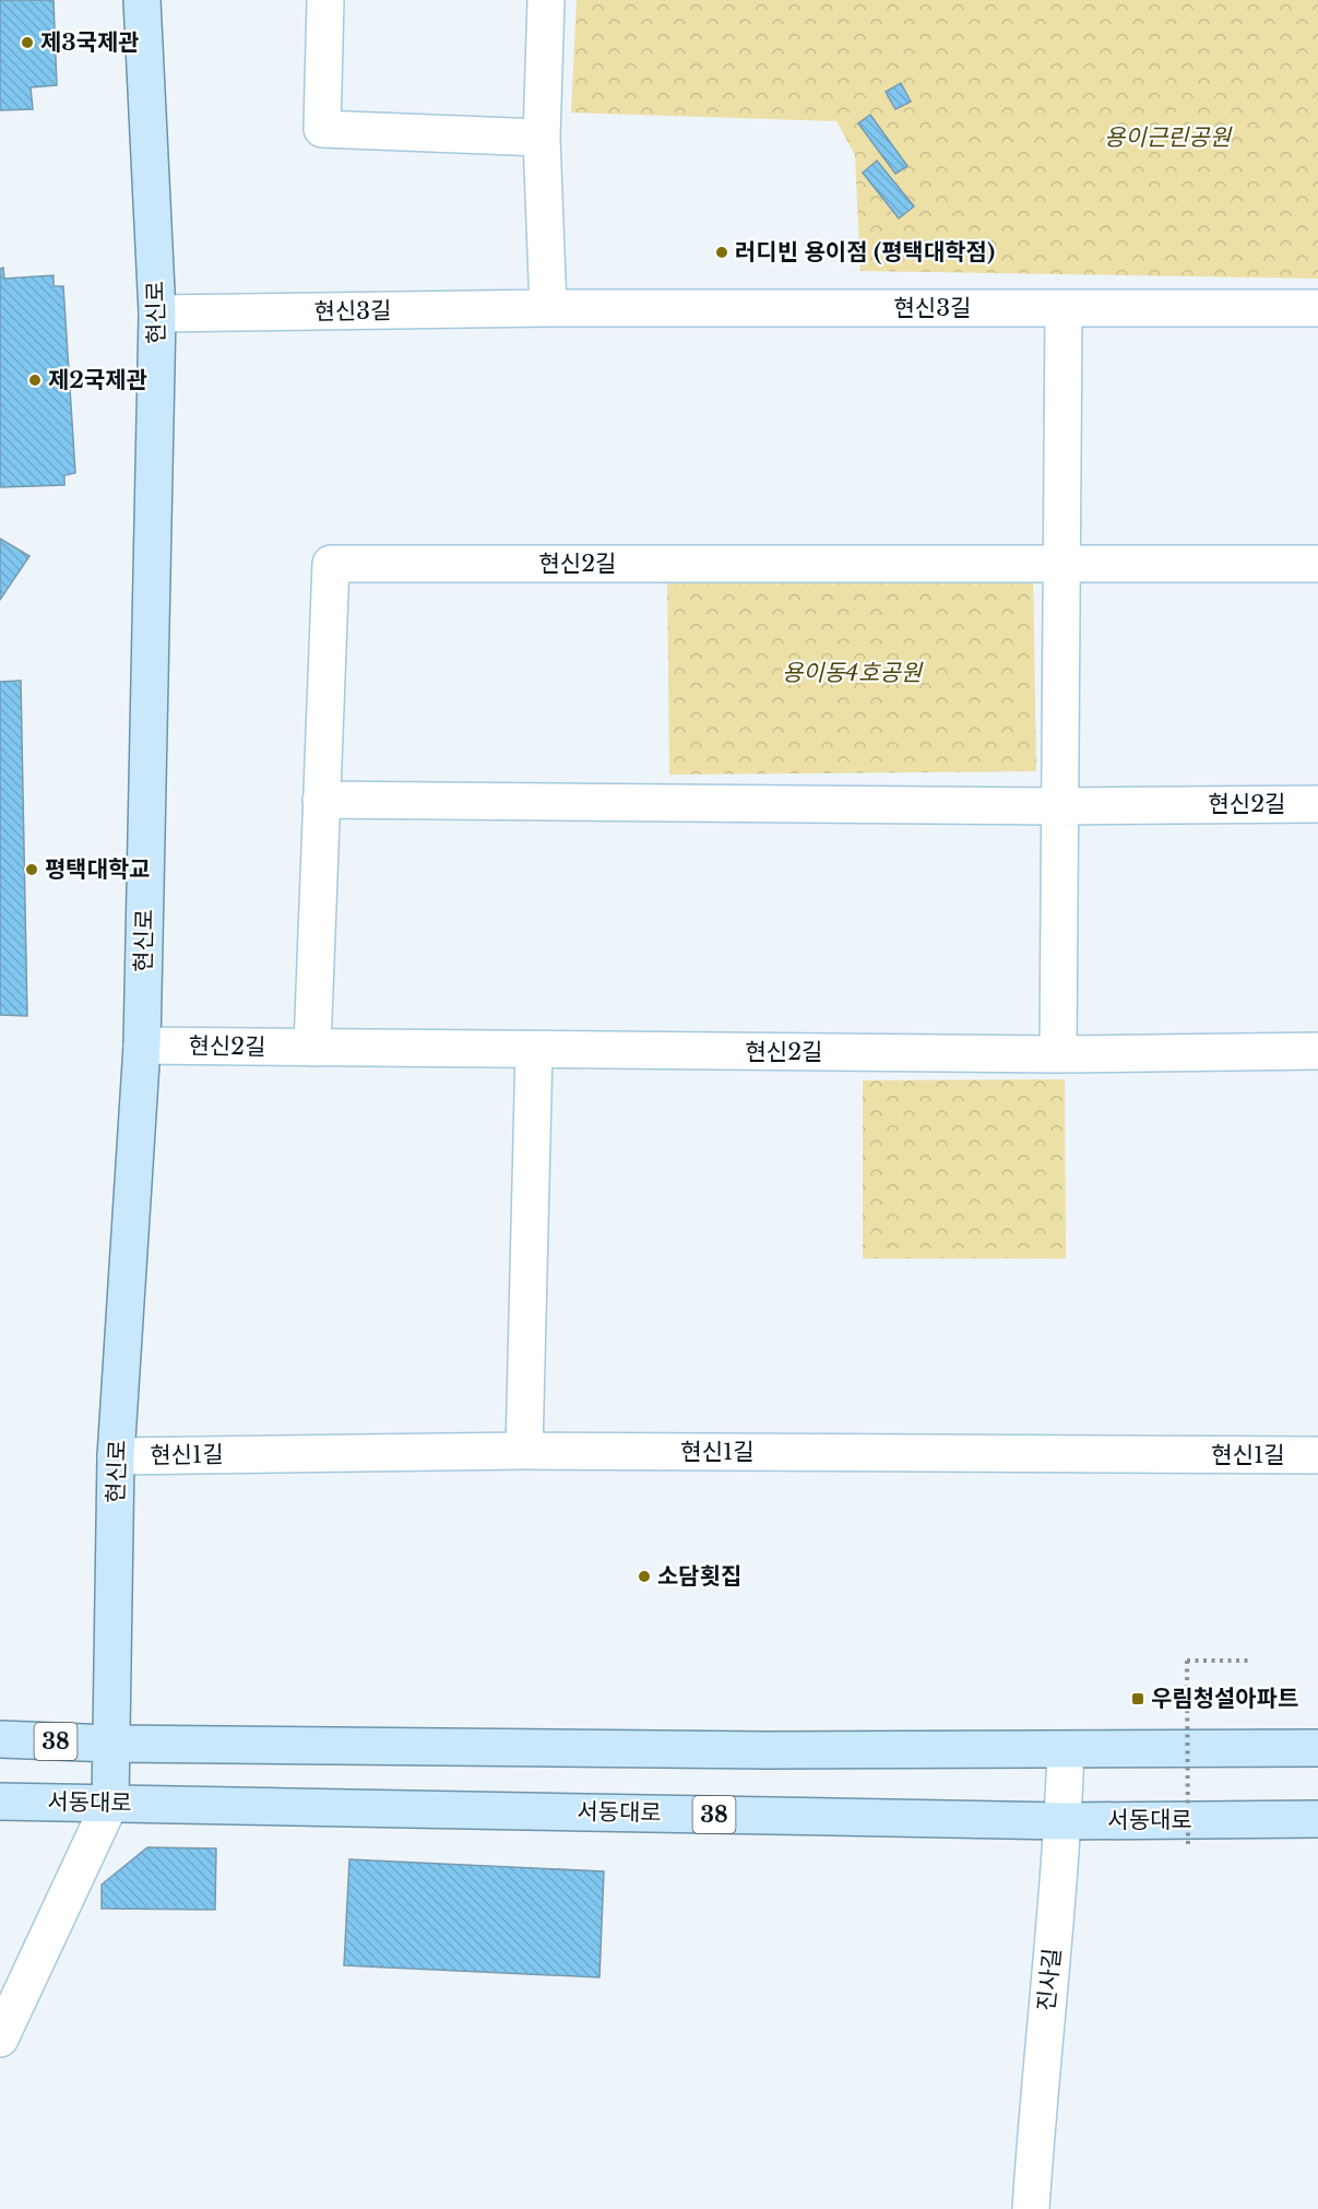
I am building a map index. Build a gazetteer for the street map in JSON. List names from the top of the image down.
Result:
{
  "streets": {
    "main road": ["현신로", "38", "서동대로"],
    "street": [
      "현신3길",
      "현신2길",
      "현신1길",
      "진사길"
    ]
  },
  "crossings": [
    ["현신3길", "현신로"],
    ["현신로", "현신2길"],
    ["현신로", "현신1길"],
    ["현신로", "38"],
    ["현신로", "서동대로"],
    ["38", "진사길"],
    ["서동대로", "진사길"]
  ],
  "parks": ["용이근린공원", "용이동4호공원"],
  "places": {
    "other": [
      "제3국제관",
      "러디빈 용이점 (평택대학점)",
      "제2국제관",
      "평택대학교",
      "소담횟집"
    ],
    "transit": ["우림청설아파트"]
  }
}
